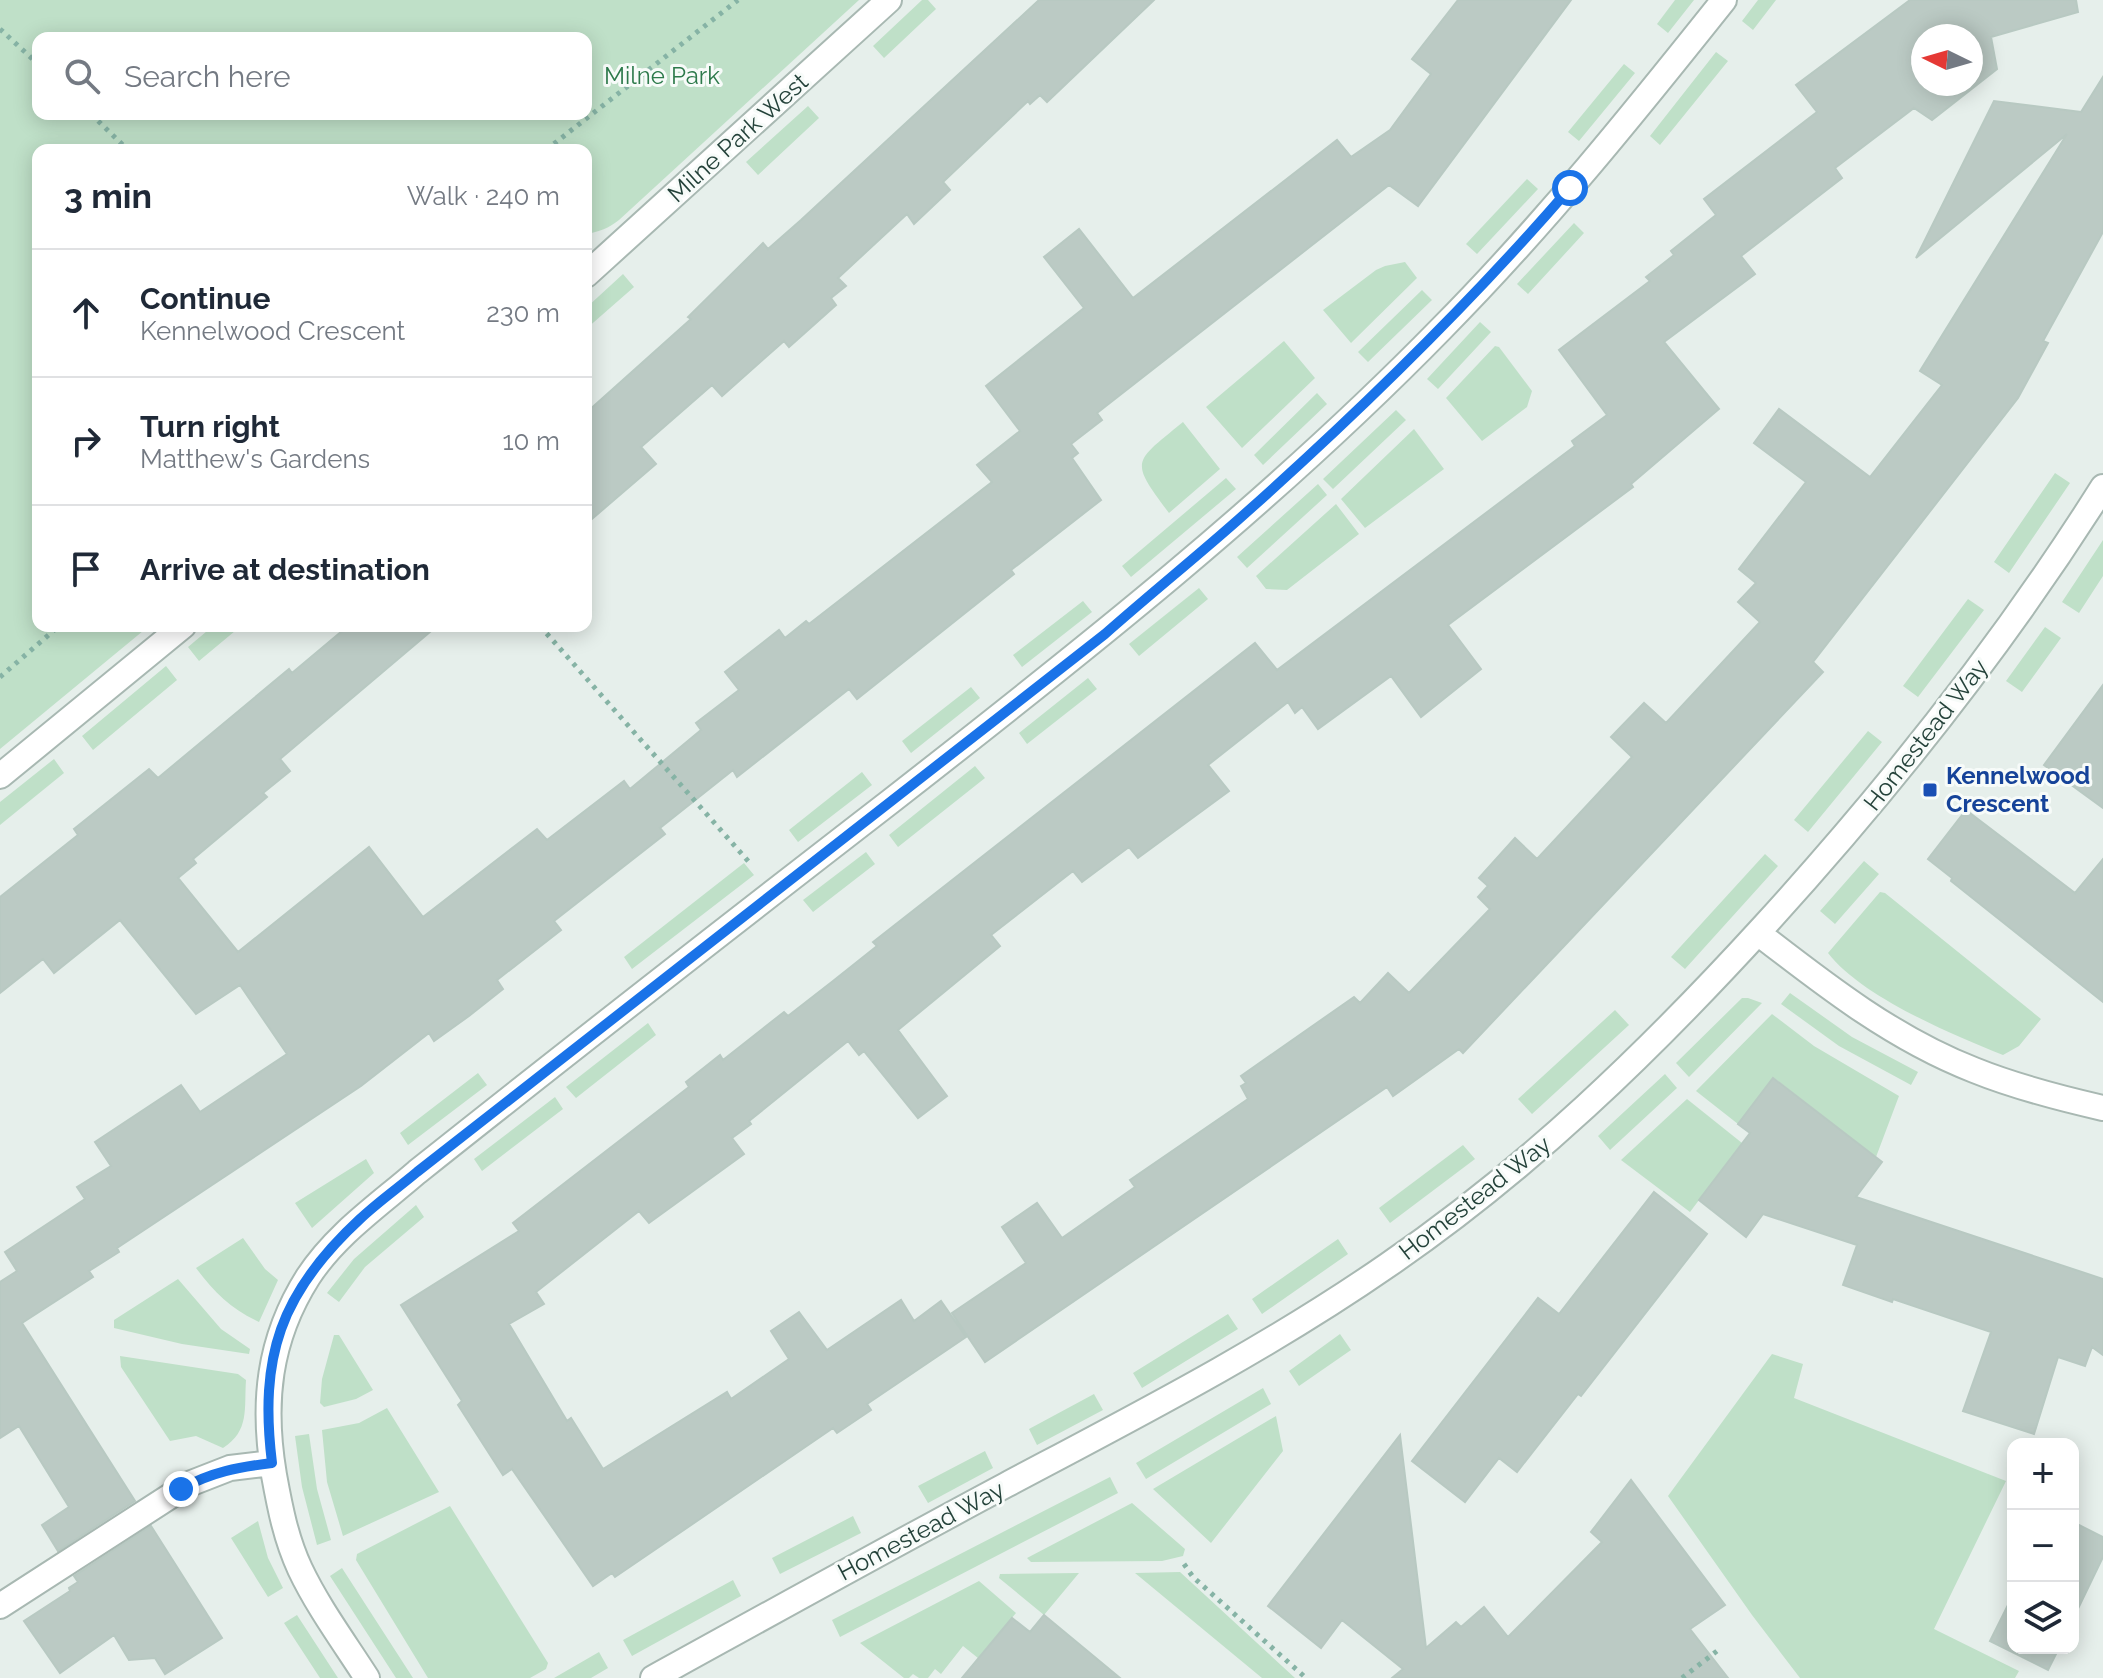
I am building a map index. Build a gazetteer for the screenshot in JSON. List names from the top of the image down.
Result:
{
  "streets": {
    "street": ["Milne Park West", "Homestead Way"]
  },
  "parks": ["Milne Park"],
  "places": {
    "transit": ["Kennelwood Crescent"]
  },
  "north": "left",
  "page": {
    "search": "Search here",
    "heading": ["3 min", "Walk · 240 m"],
    "list": [
      ["Continue", "Kennelwood Crescent", "230 m"],
      ["Turn right", "Matthew's Gardens", "10 m"],
      "Arrive at destination"
    ],
    "map_buttons": ["+", "−"]
  }
}
